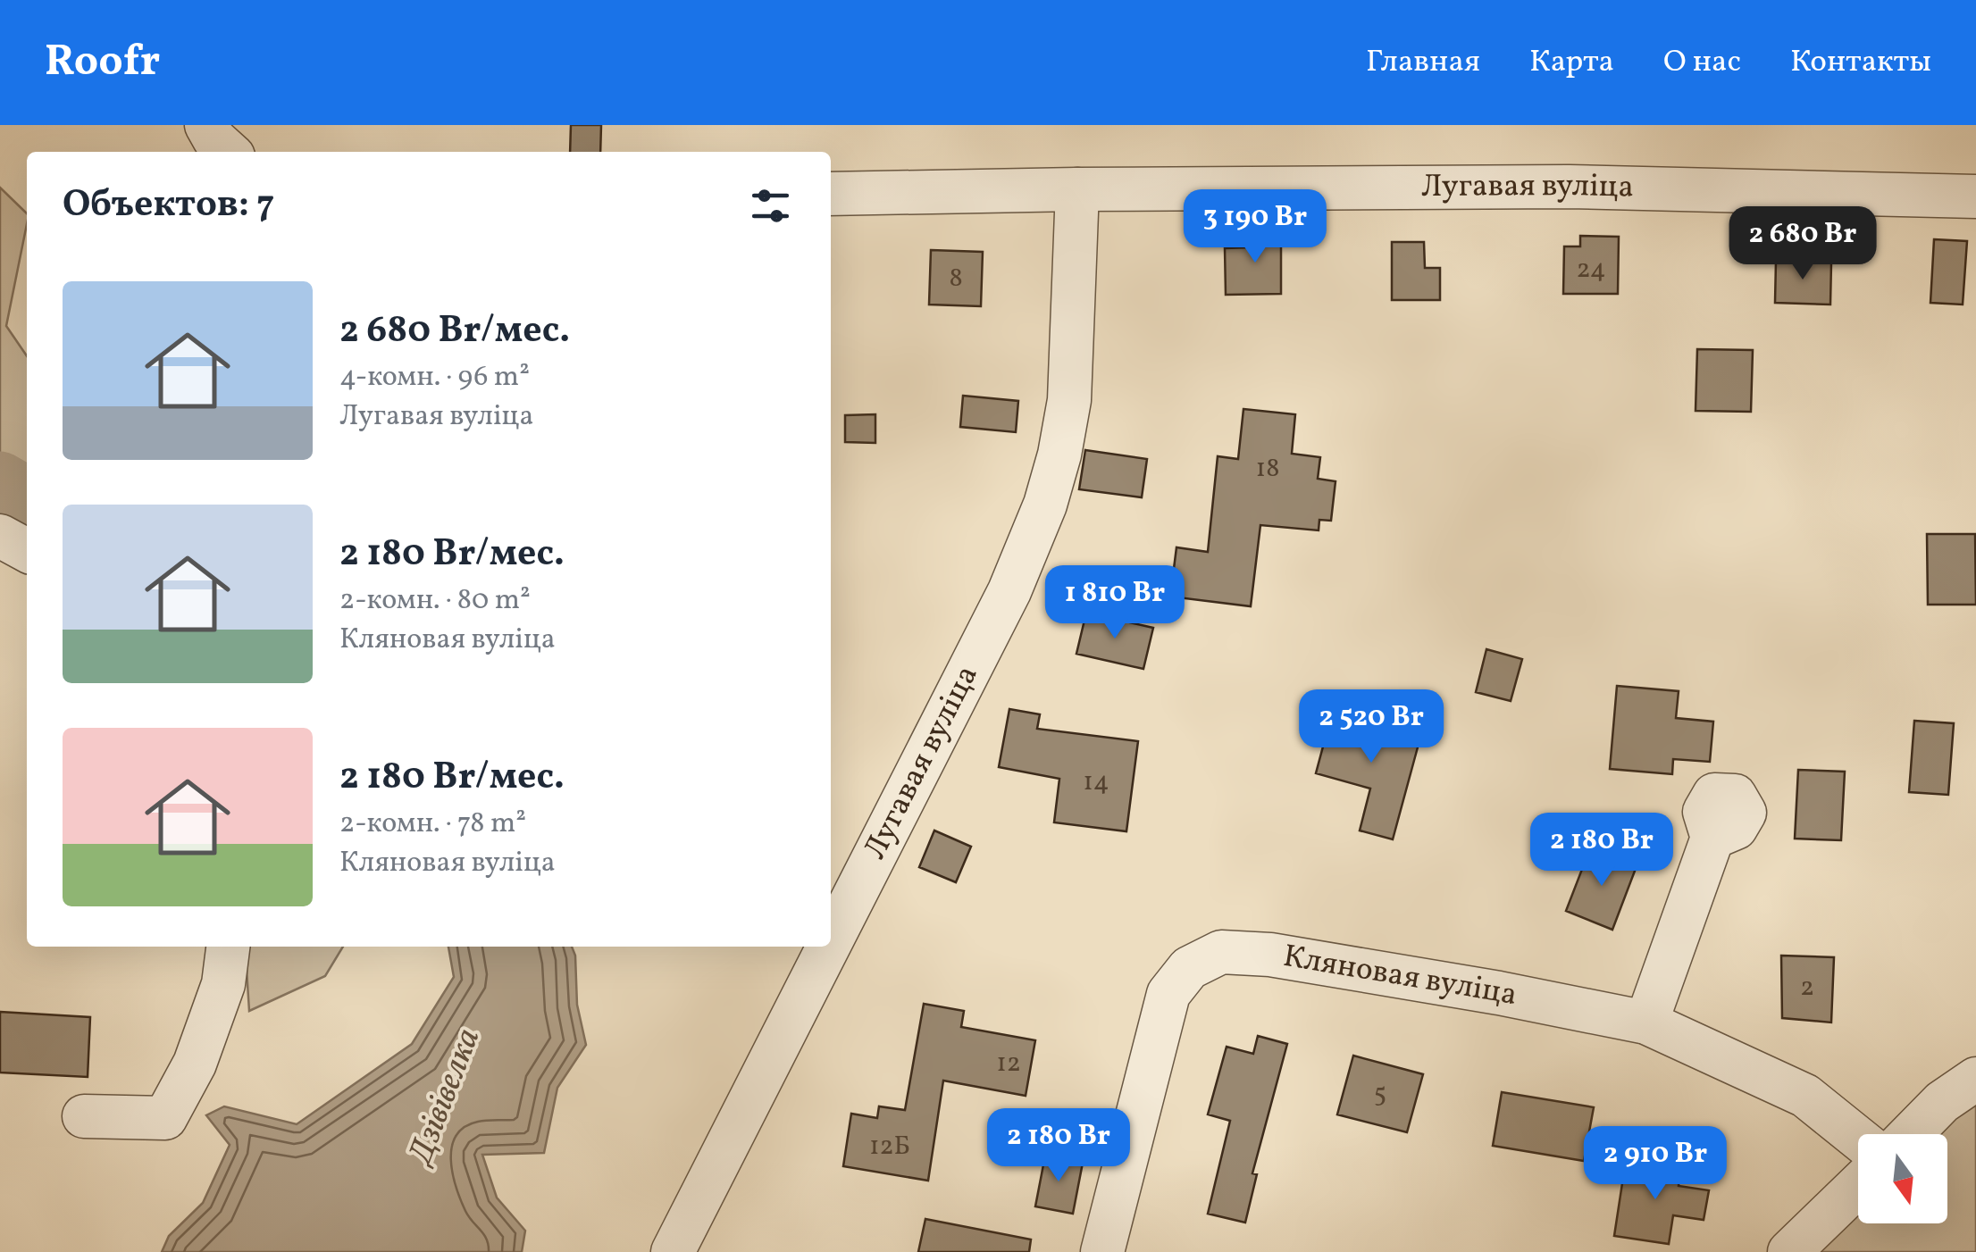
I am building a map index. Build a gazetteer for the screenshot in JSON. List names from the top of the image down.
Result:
{
  "streets": {
    "street": ["Лугавая вуліца", "Кляновая вуліца"]
  },
  "water": ["Дзівівелка"],
  "house_numbers": [
    "24",
    "8",
    "18",
    "14",
    "2",
    "12",
    "5",
    "12Б"
  ],
  "north": "bottom",
  "page": {
    "header": "Roofr",
    "nav": [
      "Главная",
      "Карта",
      "О нас",
      "Контакты"
    ],
    "heading": "Объектов: 7",
    "price": [
      "3 190 Br",
      "2 680 Br",
      "1 810 Br",
      "2 520 Br",
      "2 180 Br",
      "2 180 Br",
      "2 910 Br"
    ],
    "list": [
      {
        "name": "2 680 Br/мес.",
        "note": "4-комн. · 96 m² · Лугавая вуліца"
      },
      {
        "name": "2 180 Br/мес.",
        "note": "2-комн. · 80 m² · Кляновая вуліца"
      },
      {
        "name": "2 180 Br/мес.",
        "note": "2-комн. · 78 m² · Кляновая вуліца"
      }
    ]
  }
}
